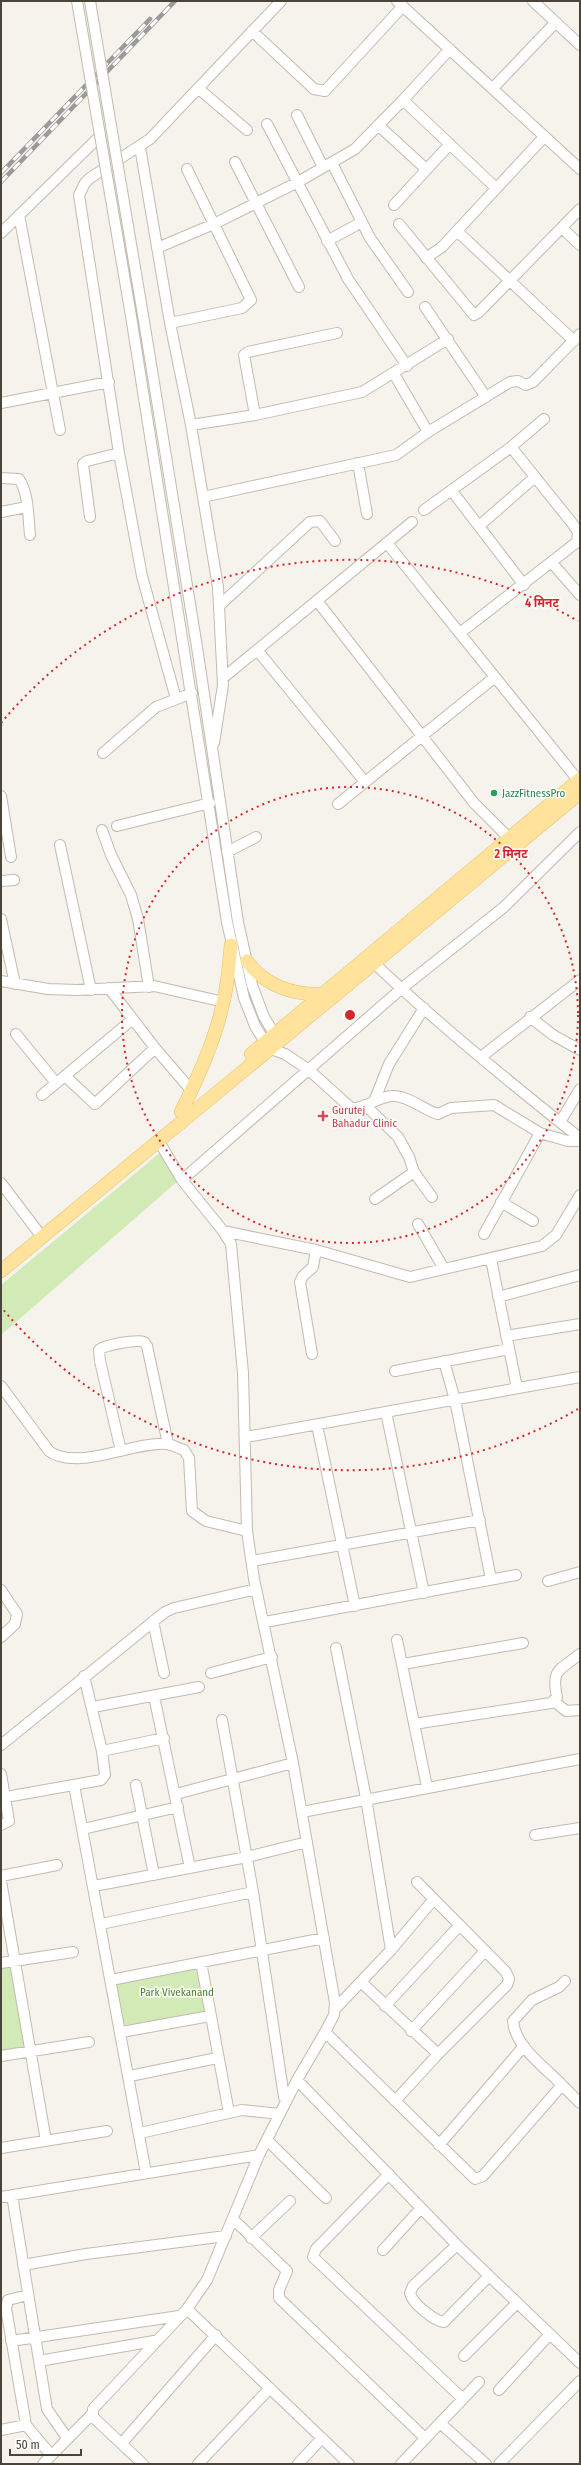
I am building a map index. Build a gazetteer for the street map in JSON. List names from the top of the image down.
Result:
{
  "parks": ["Park Vivekanand"],
  "places": {
    "other": ["JazzFitnessPro"],
    "health": ["Gurutej Bahadur Clinic"]
  },
  "scale_bar": "50 m",
  "rings": ["4 मिनट", "2 मिनट"]
}
